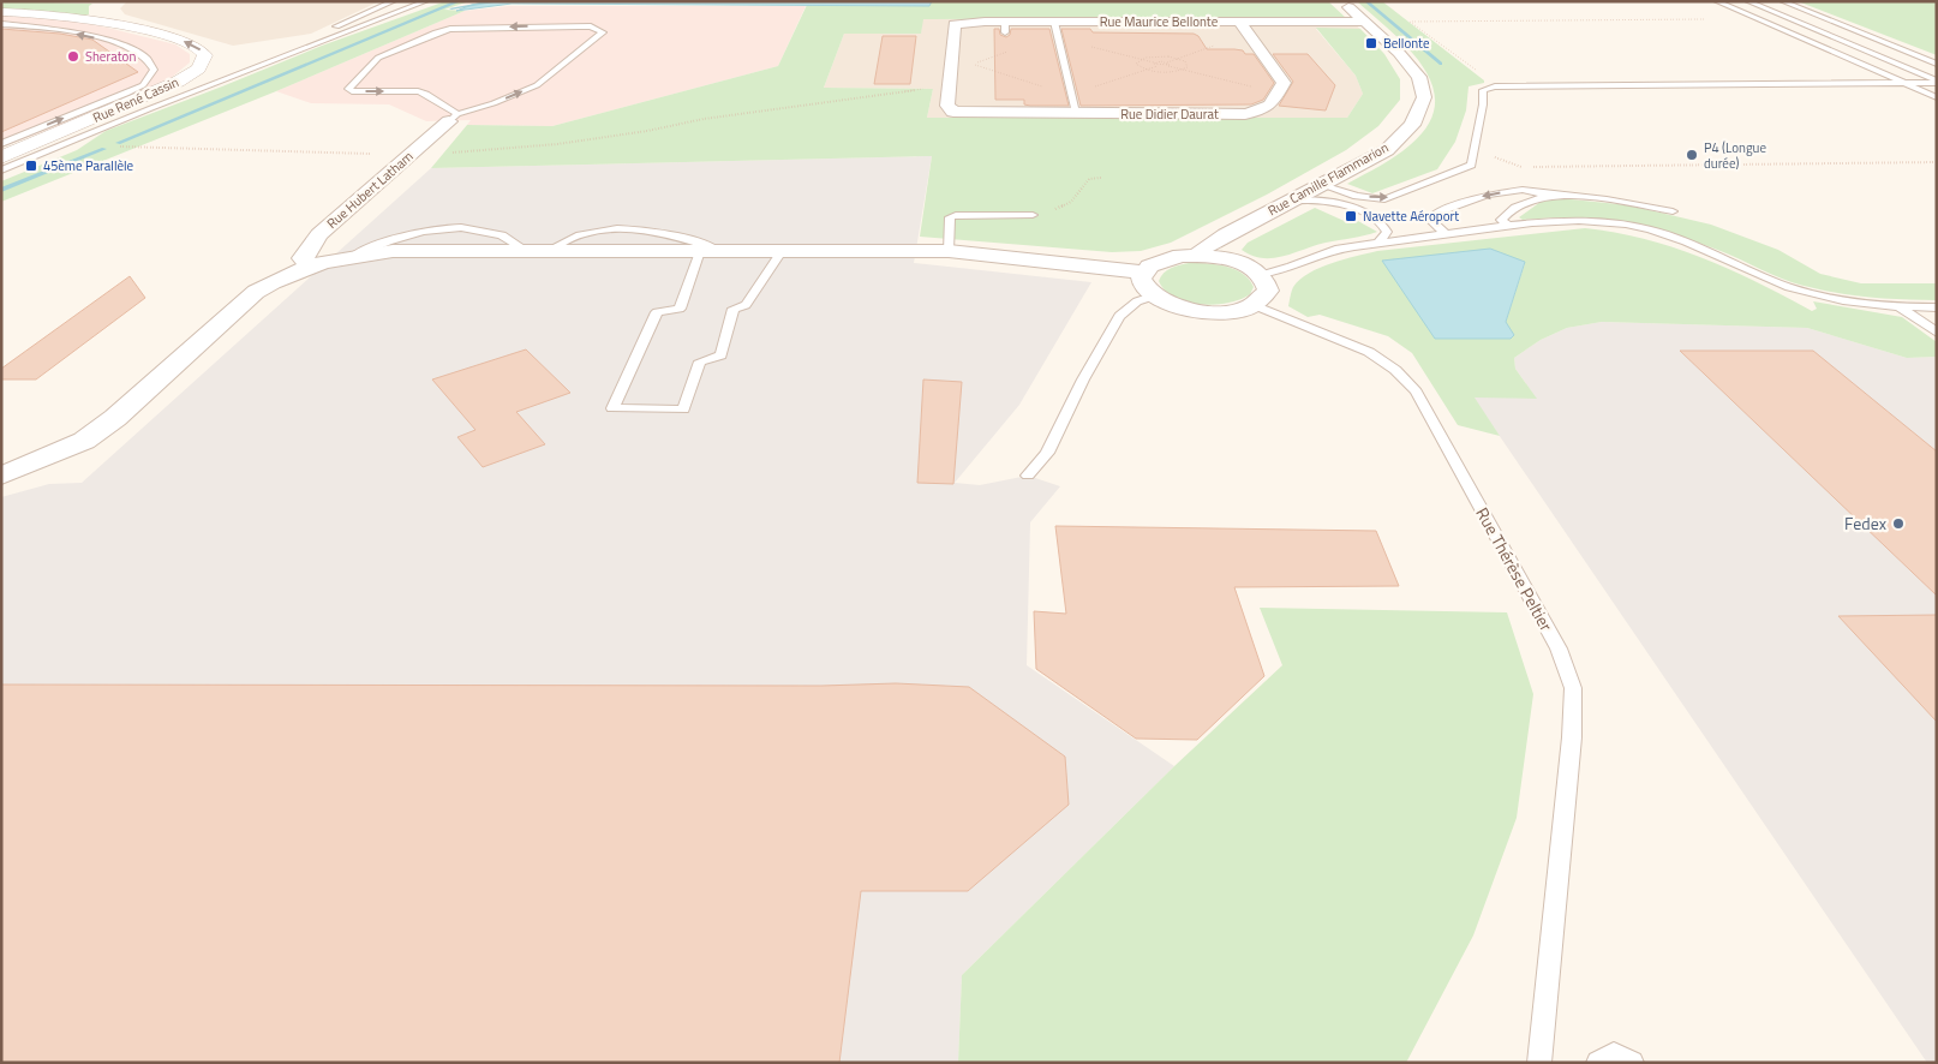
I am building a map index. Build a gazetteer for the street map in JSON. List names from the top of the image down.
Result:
{
  "streets": {
    "street": [
      "Rue Maurice Bellonte",
      "Rue René Cassin",
      "Rue Didier Daurat",
      "Rue Camille Flammarion",
      "Rue Hubert Latham"
    ],
    "lane": ["Rue Thérèse Peltier"]
  },
  "crossings": [
    ["Rue Maurice Bellonte", "Rue Didier Daurat"],
    ["Rue Maurice Bellonte", "Rue Camille Flammarion"]
  ],
  "places": {
    "transit": ["Bellonte", "45ème Parallèle", "Navette Aéroport"],
    "other": ["Sheraton", "P4 (Longue durée)", "Fedex"]
  }
}
